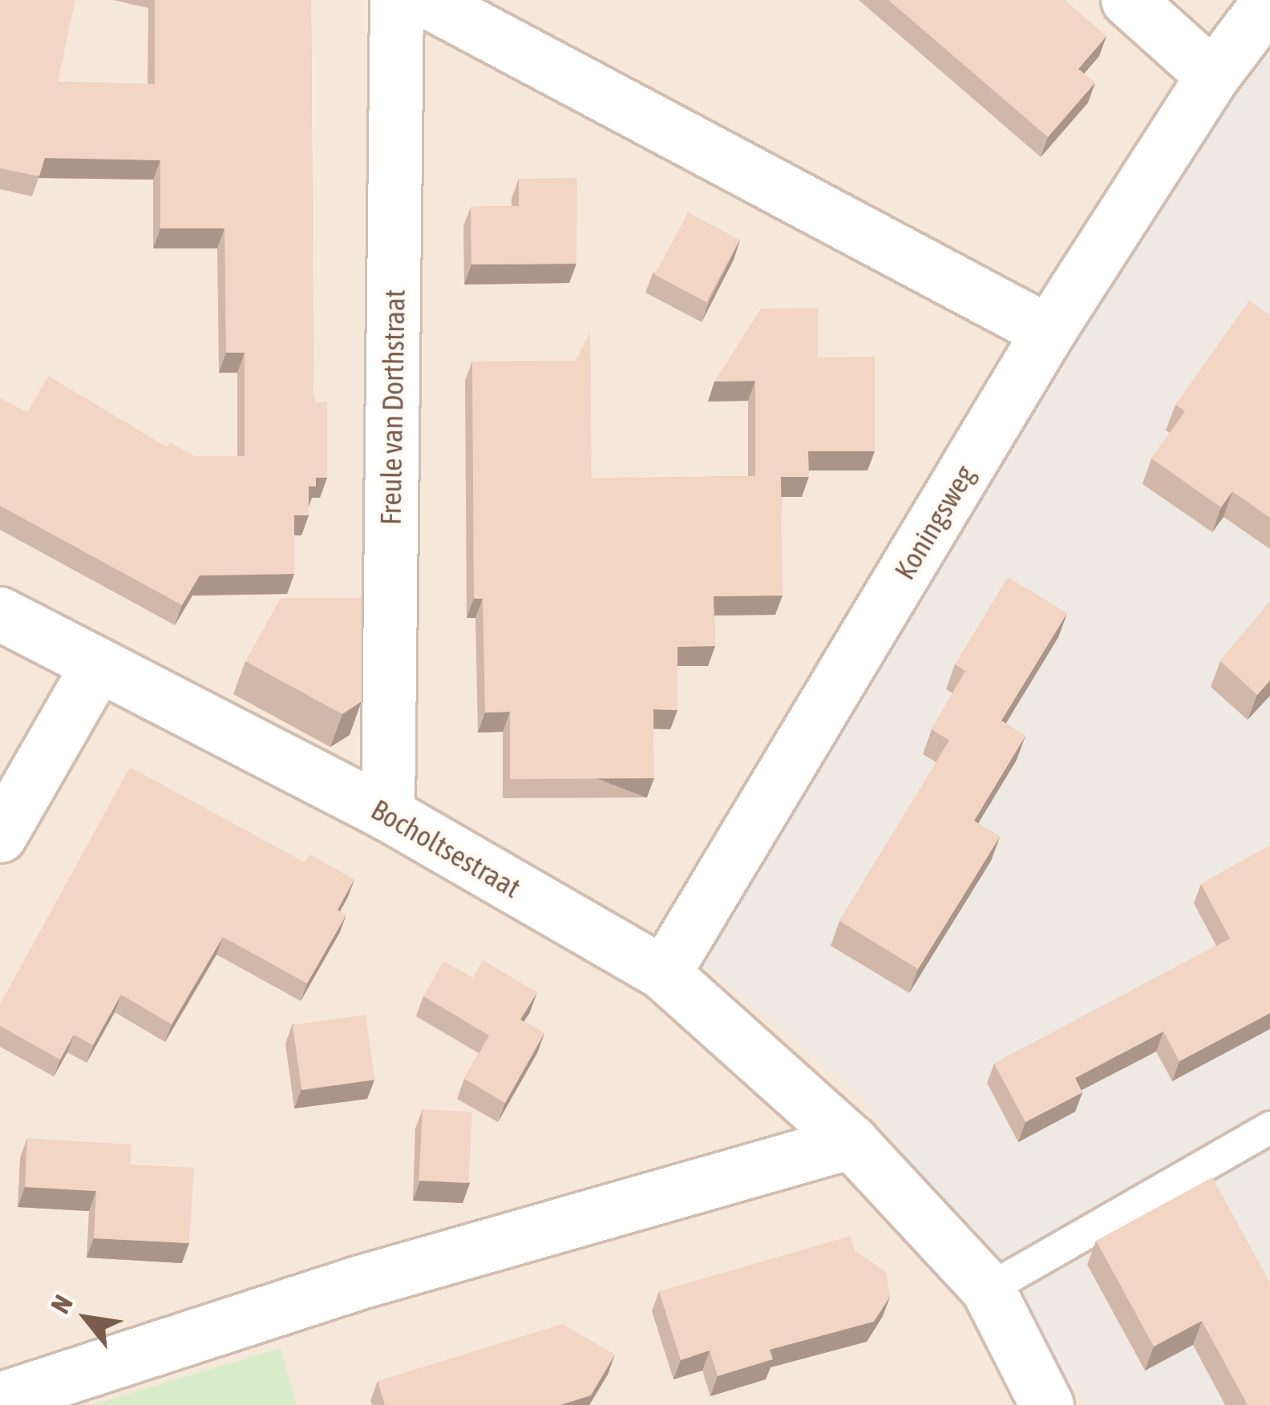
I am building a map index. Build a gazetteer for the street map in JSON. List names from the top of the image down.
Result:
{
  "streets": {
    "street": ["Freule van Dorthstraat", "Koningsweg", "Bocholtsestraat"]
  },
  "crossings": [
    ["Freule van Dorthstraat", "Bocholtsestraat"],
    ["Koningsweg", "Bocholtsestraat"]
  ],
  "north": "top left"
}
